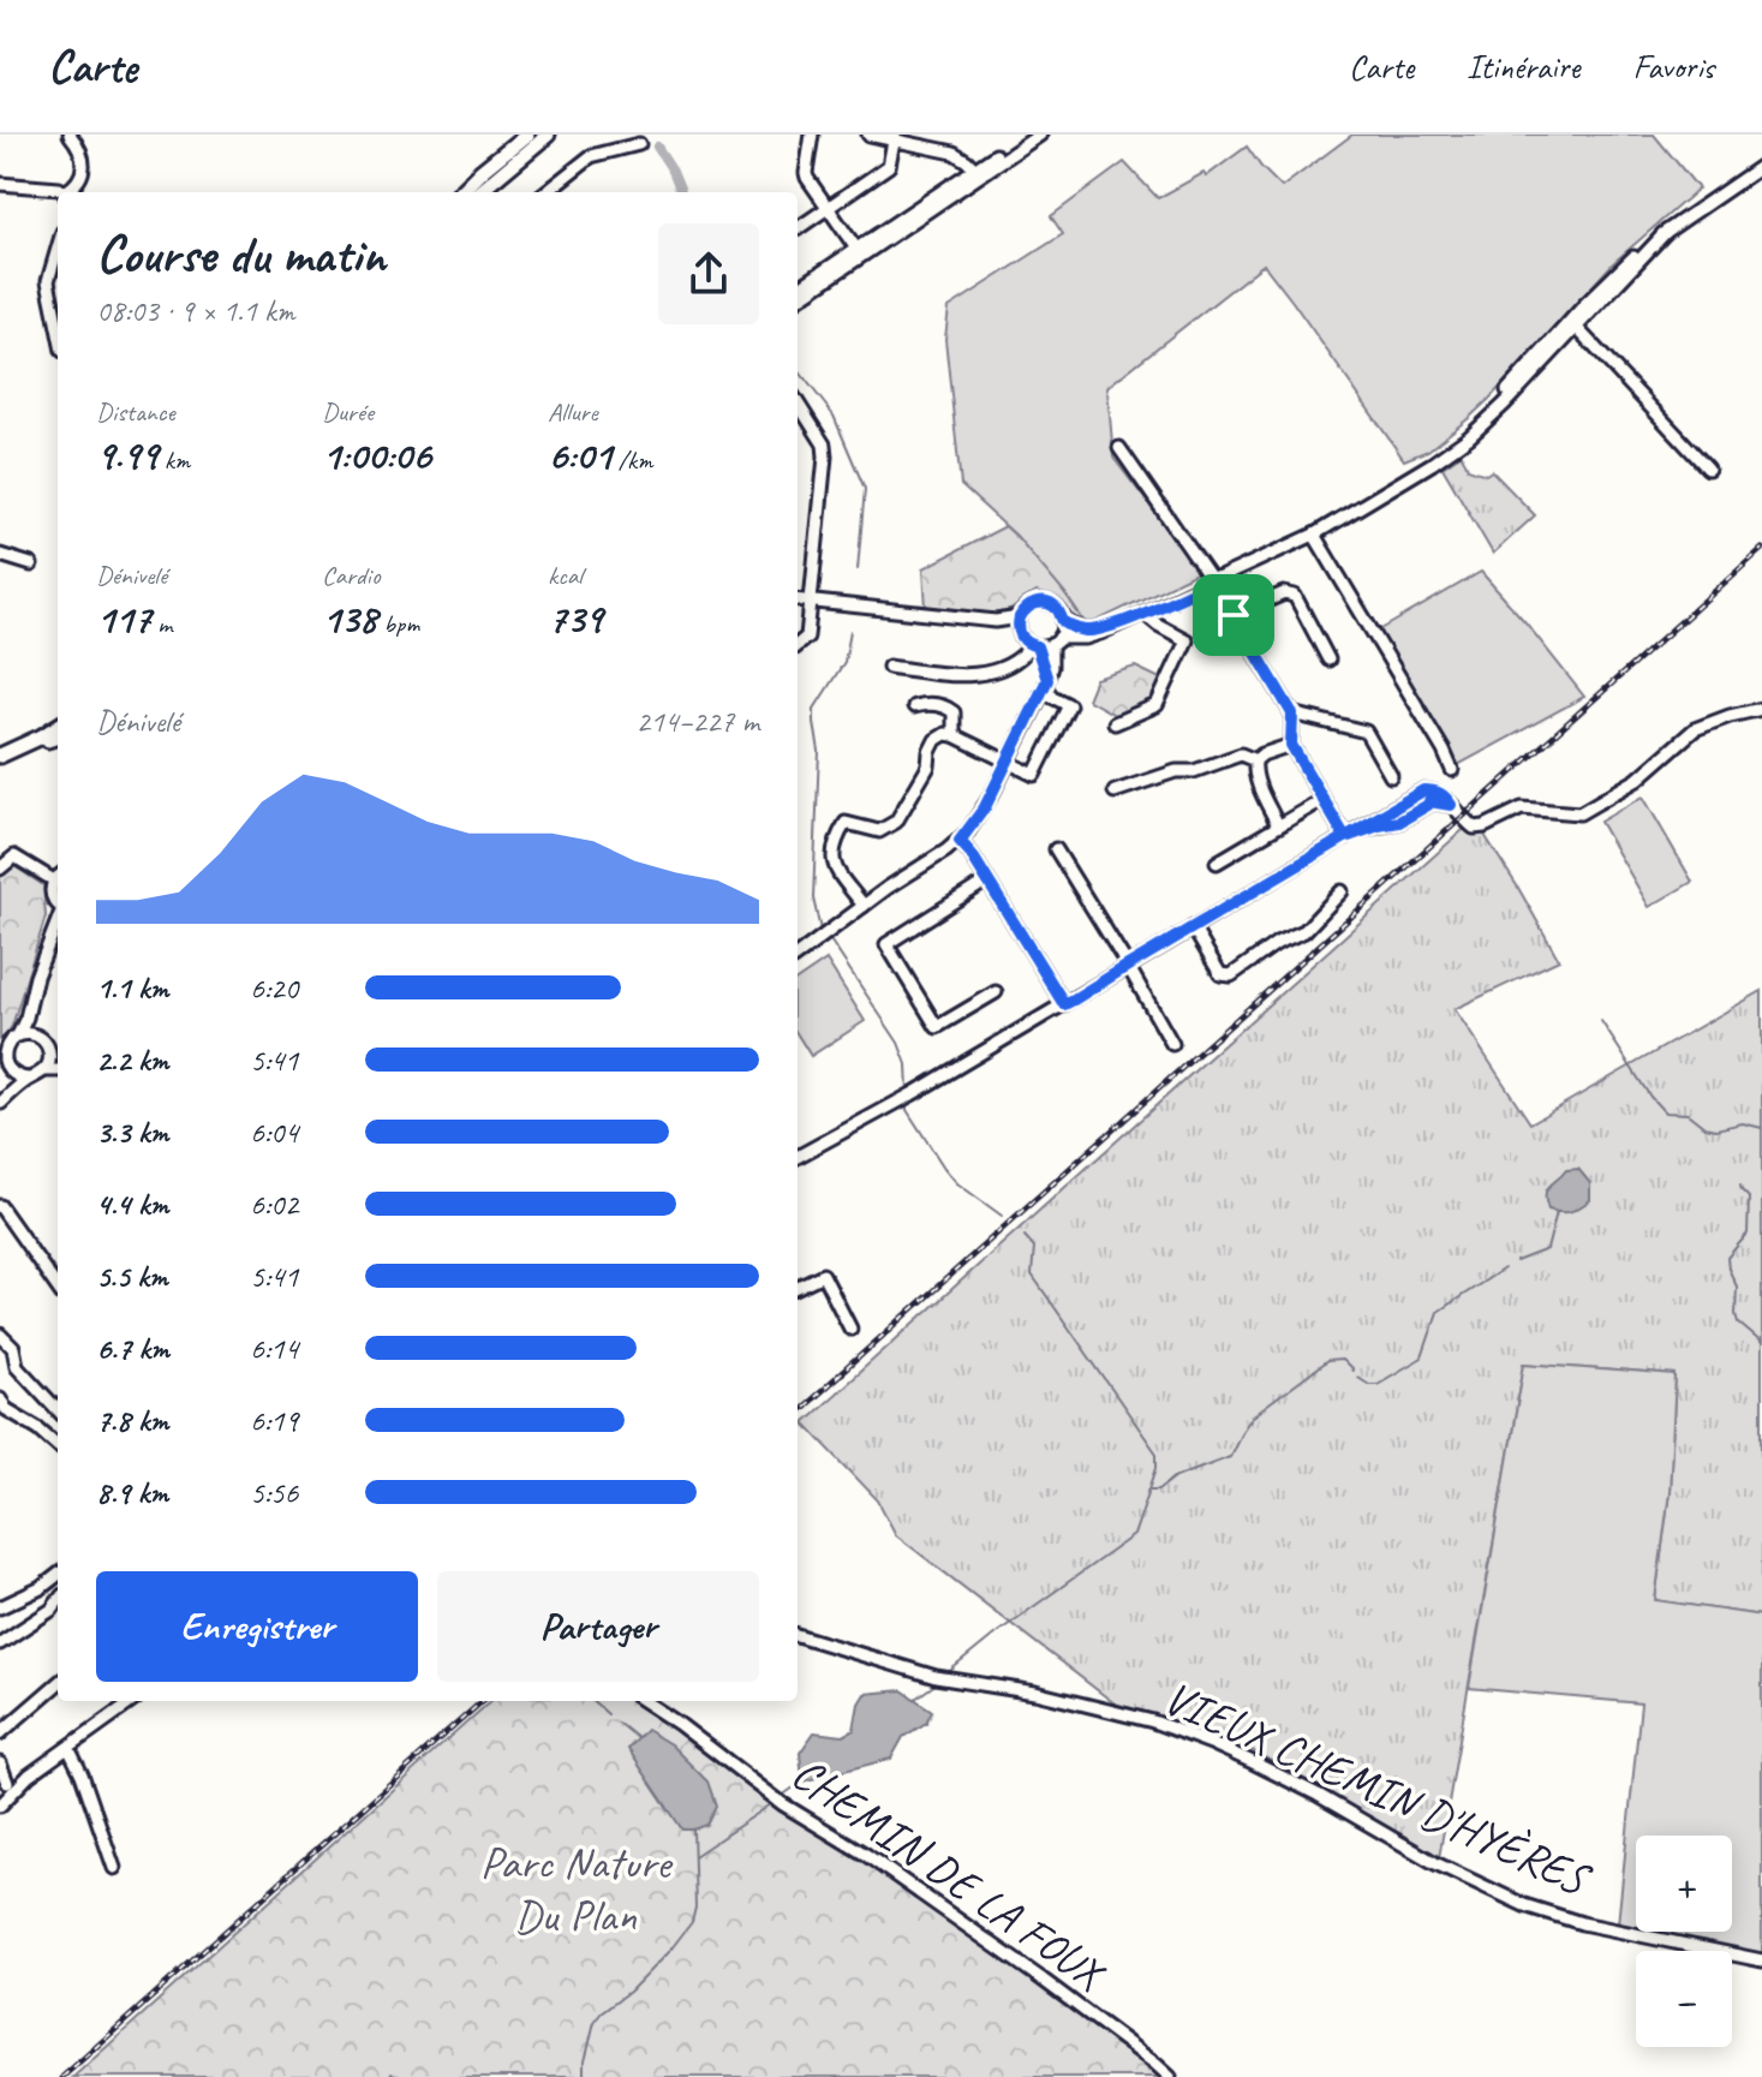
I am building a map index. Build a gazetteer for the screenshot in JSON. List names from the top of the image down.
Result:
{
  "streets": {
    "street": ["VIEUX CHEMIN D'HYÈRES", "CHEMIN DE LA FOUX"]
  },
  "parks": ["Parc Nature Du Plan"],
  "page": {
    "header": "Carte",
    "nav": ["Carte", "Itinéraire", "Favoris"],
    "heading": ["Course du matin", "08:03 · 9 × 1.1 km"],
    "stats": [
      ["Distance", "9.99 km"],
      ["Durée", "1:00:06"],
      ["Allure", "6:01 /km"],
      ["Dénivelé", "117 m"],
      ["Cardio", "138 bpm"],
      ["kcal", "739"]
    ],
    "chart": ["Dénivelé", "214–227 m"],
    "list": [
      {
        "name": "1.1 km",
        "note": "6:20"
      },
      {
        "name": "2.2 km",
        "note": "5:41"
      },
      {
        "name": "3.3 km",
        "note": "6:04"
      },
      {
        "name": "4.4 km",
        "note": "6:02"
      },
      {
        "name": "5.5 km",
        "note": "5:41"
      },
      {
        "name": "6.7 km",
        "note": "6:14"
      },
      {
        "name": "7.8 km",
        "note": "6:19"
      },
      {
        "name": "8.9 km",
        "note": "5:56"
      }
    ],
    "buttons": ["Enregistrer", "Partager"],
    "map_buttons": ["+", "−"]
  }
}
